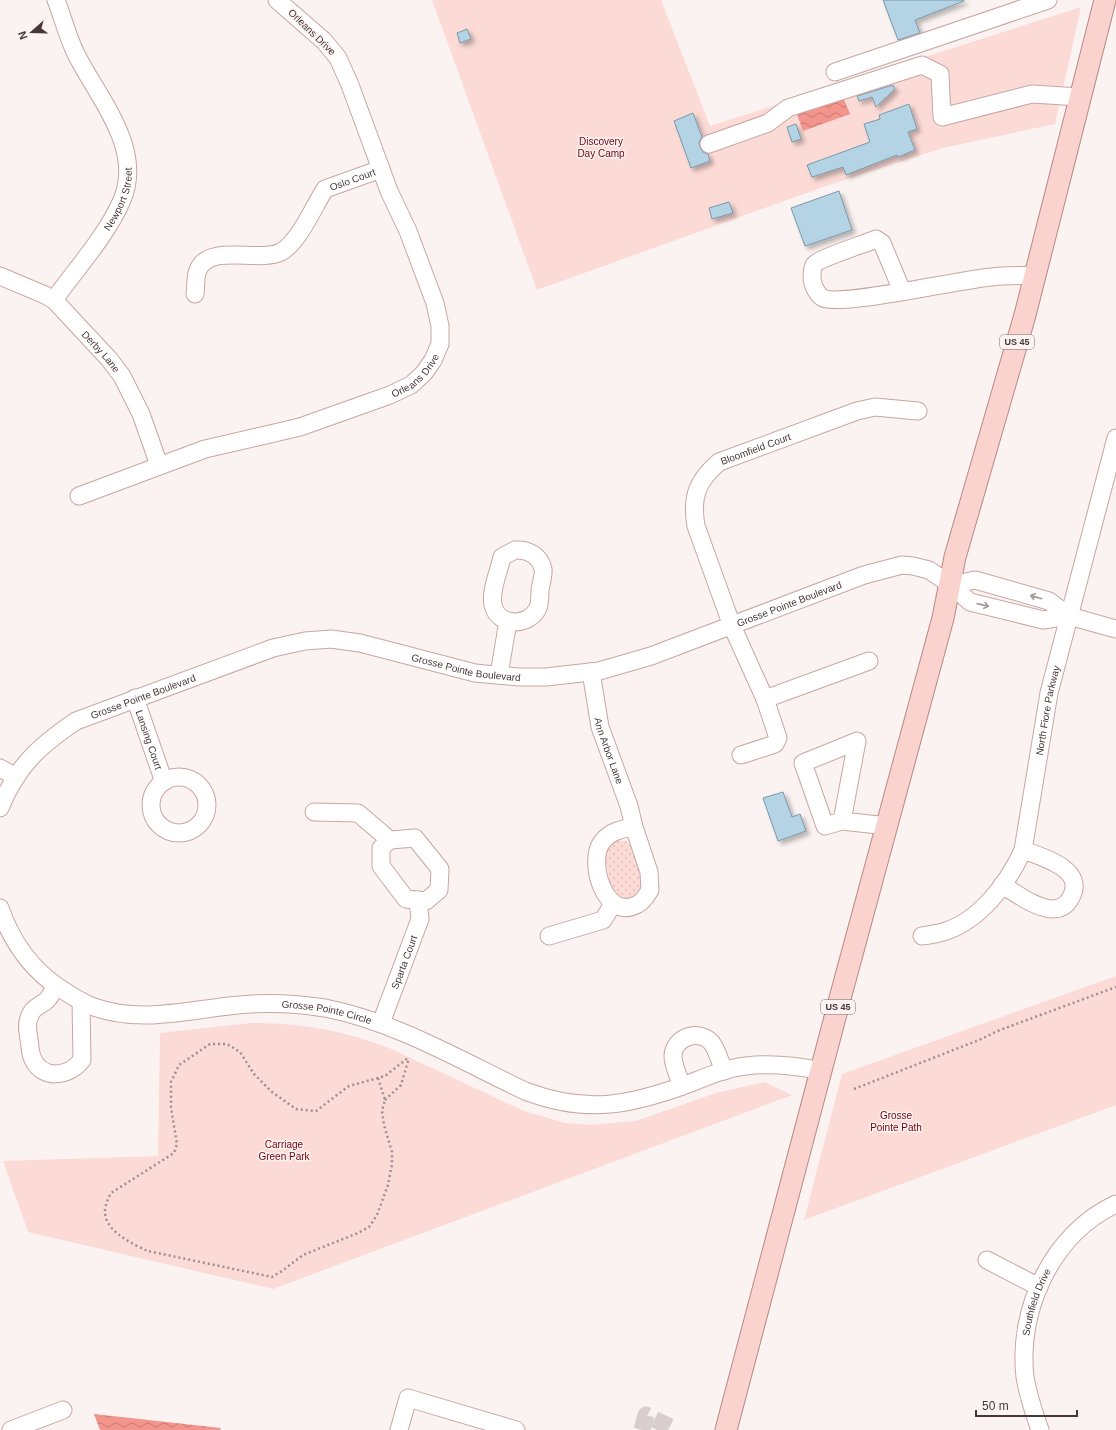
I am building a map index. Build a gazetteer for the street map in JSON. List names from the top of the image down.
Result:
{
  "streets": {
    "main road": ["US 45"],
    "street": [
      "Orleans Drive",
      "Oslo Court",
      "Newport Street",
      "Derby Lane",
      "Bloomfield Court",
      "Grosse Pointe Boulevard",
      "North Fiore Parkway",
      "Lansing Court",
      "Ann Arbor Lane",
      "Sparta Court",
      "Grosse Pointe Circle",
      "Southfield Drive"
    ]
  },
  "crossings": [
    ["Orleans Drive", "Oslo Court"],
    ["Orleans Drive", "Derby Lane"],
    ["Newport Street", "Derby Lane"],
    ["US 45", "Grosse Pointe Boulevard"],
    ["US 45", "Grosse Pointe Circle"],
    ["Bloomfield Court", "Grosse Pointe Boulevard"],
    ["Grosse Pointe Boulevard", "North Fiore Parkway"],
    ["Grosse Pointe Boulevard", "Lansing Court"],
    ["Grosse Pointe Boulevard", "Ann Arbor Lane"],
    ["Sparta Court", "Grosse Pointe Circle"]
  ],
  "parks": ["Discovery Day Camp", "Grosse Pointe Path", "Carriage Green Park"],
  "scale_bar": "50 m",
  "north": "left"
}
